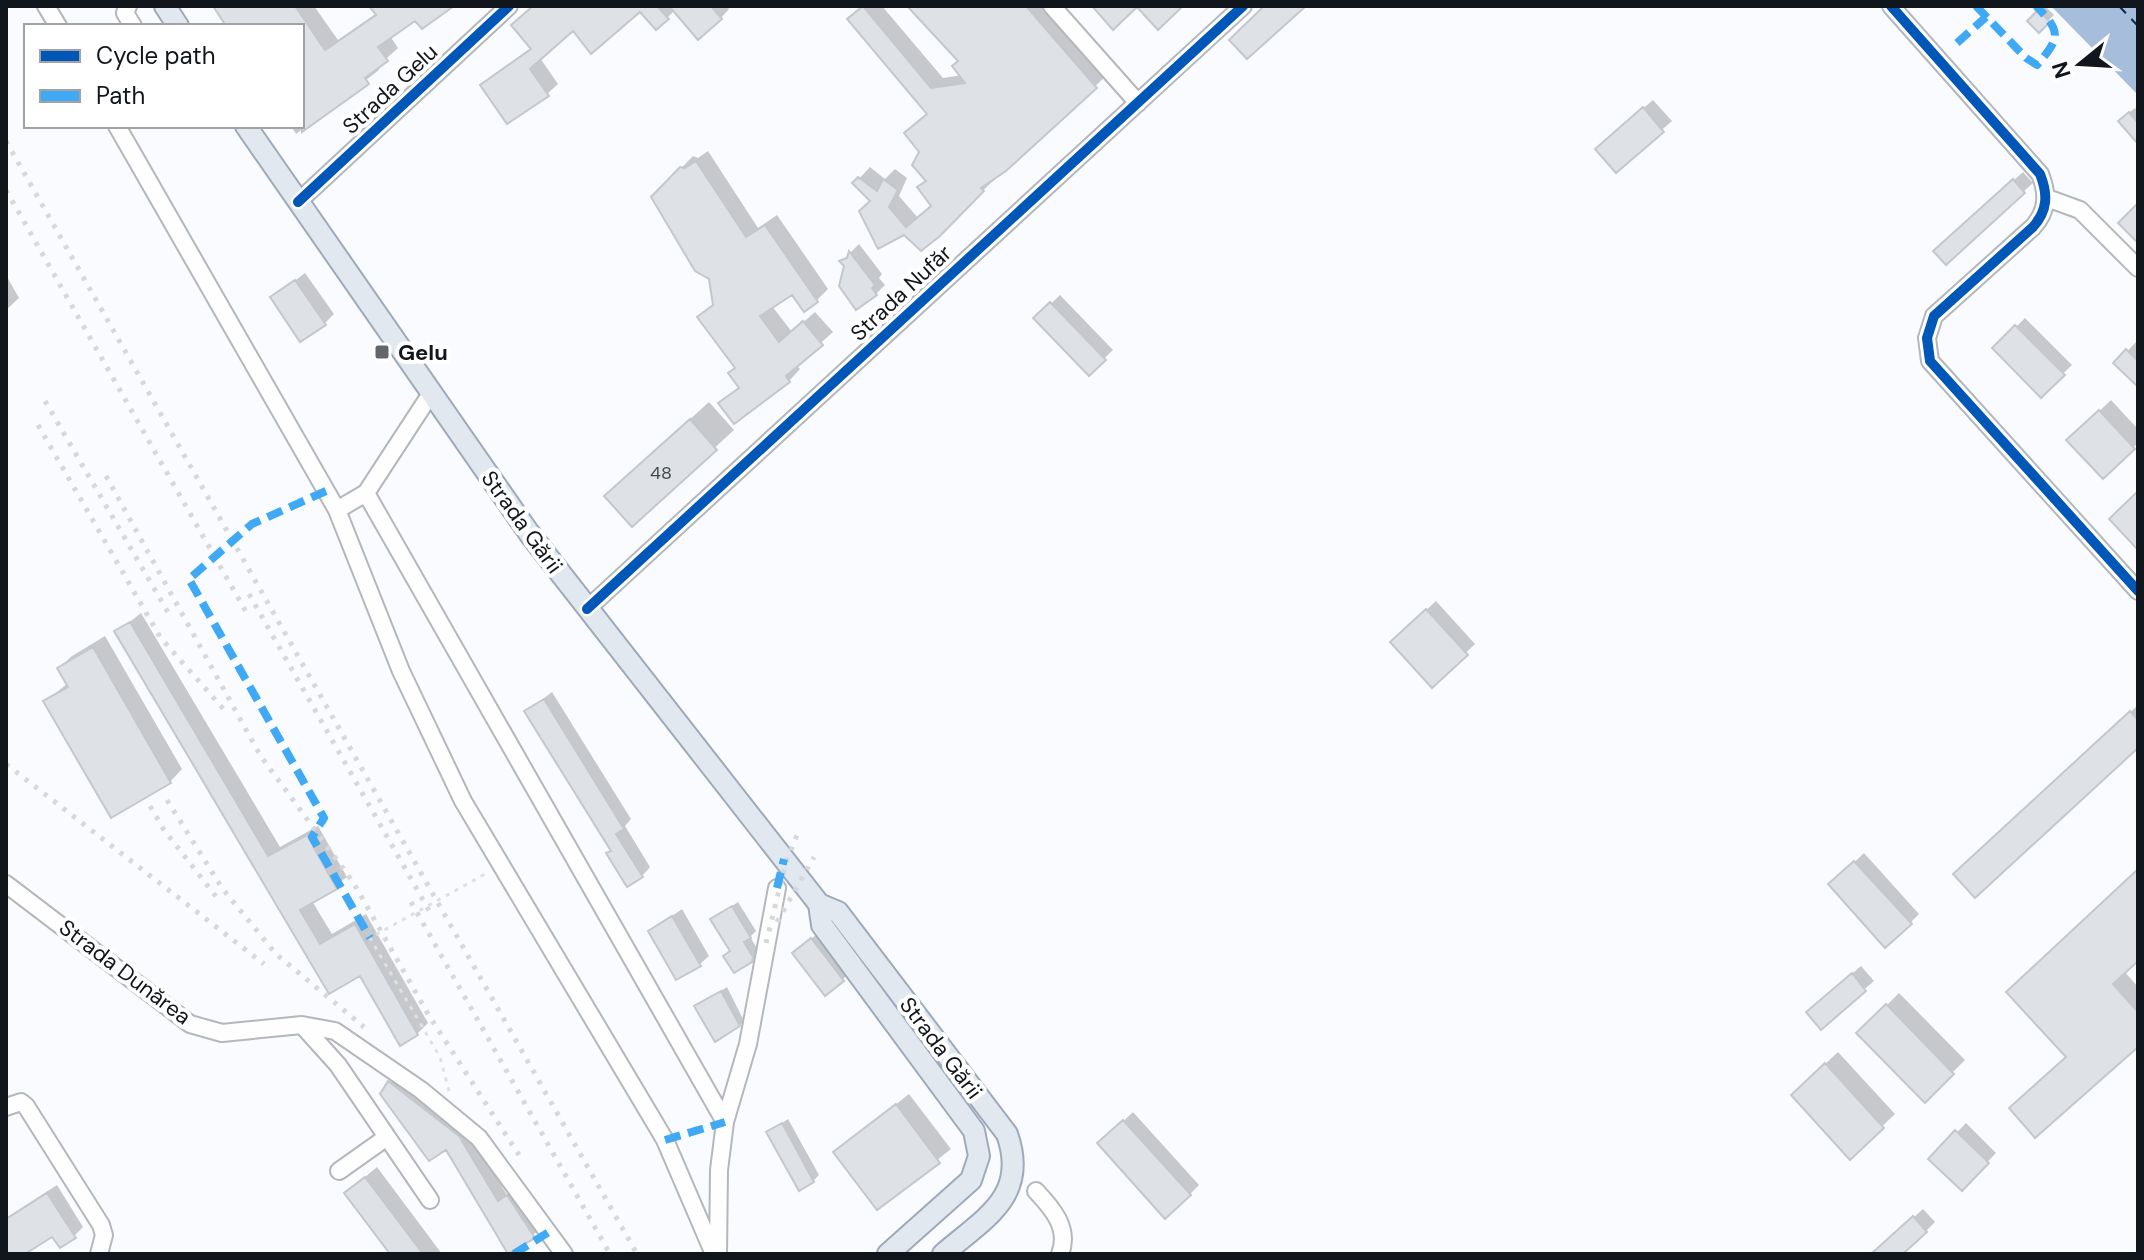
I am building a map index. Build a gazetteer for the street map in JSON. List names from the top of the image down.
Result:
{
  "streets": {
    "main road": ["Strada Gării"],
    "street": ["Strada Gelu", "Strada Nufăr", "Strada Dunărea"]
  },
  "crossings": [
    ["Strada Gelu", "Strada Gării"],
    ["Strada Nufăr", "Strada Gării"]
  ],
  "places": {
    "transit": ["Gelu"]
  },
  "house_numbers": ["48"],
  "legend": ["Cycle path", "Path"],
  "north": "left"
}
